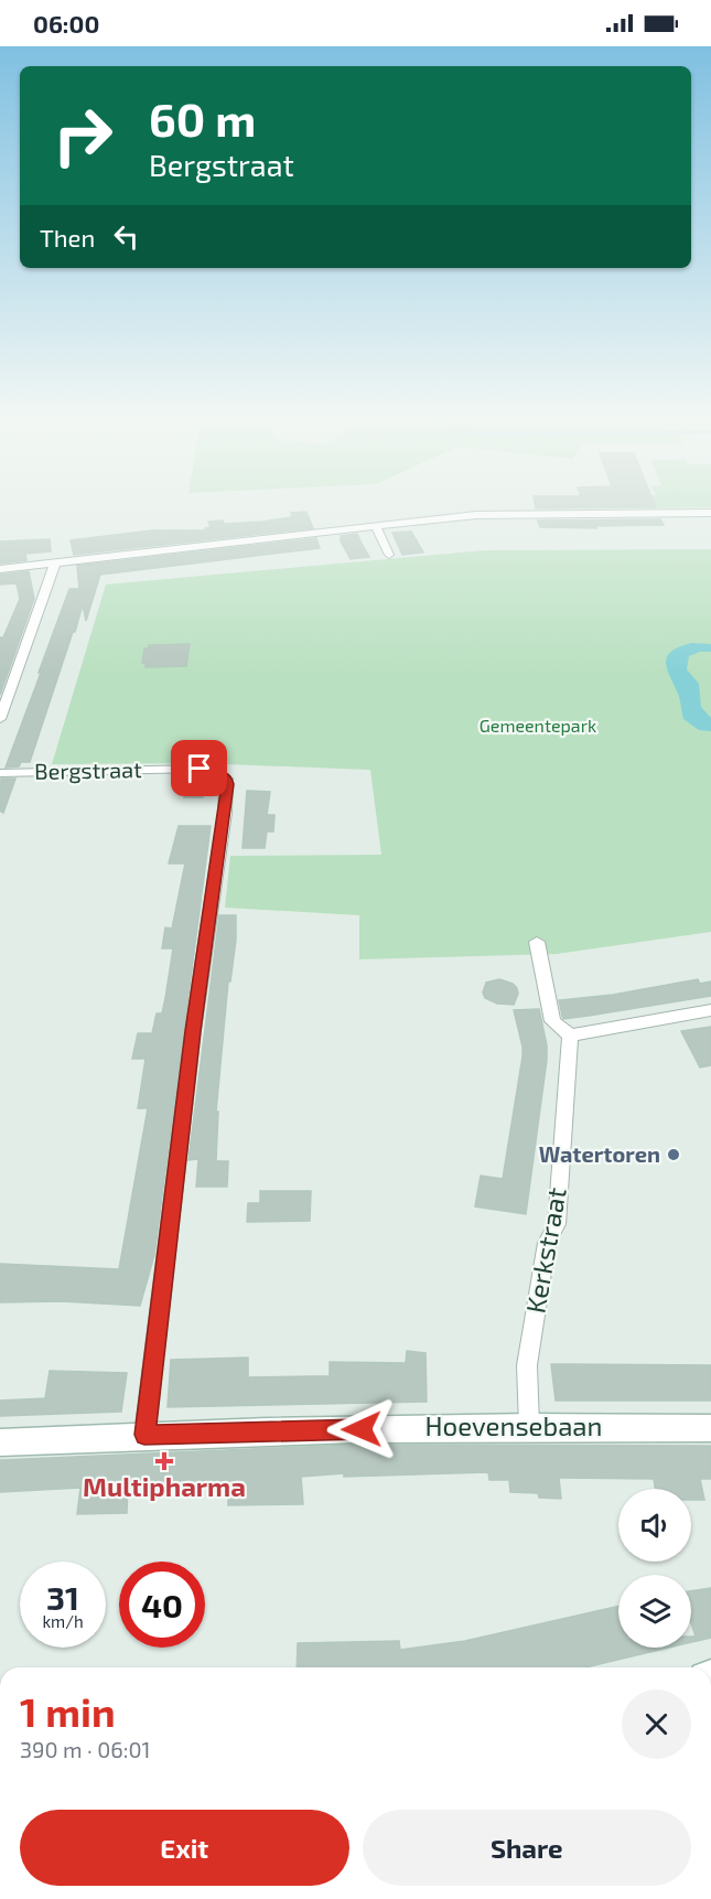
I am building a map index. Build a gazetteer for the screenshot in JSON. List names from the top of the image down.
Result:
{
  "streets": {
    "street": ["Bergstraat", "Kerkstraat", "Hoevensebaan"]
  },
  "crossings": [
    ["Bergstraat", "Hoevensebaan"],
    ["Kerkstraat", "Hoevensebaan"]
  ],
  "parks": ["Gemeentepark"],
  "places": {
    "other": ["Watertoren"],
    "health": ["Multipharma"]
  },
  "page": {
    "status": "06:00",
    "turn": ["60 m", "Bergstraat"],
    "then": "Then",
    "speed": "31 km/h",
    "limit": "40",
    "heading": ["1 min", "390 m · 06:01"],
    "buttons": ["Exit", "Share"]
  }
}
